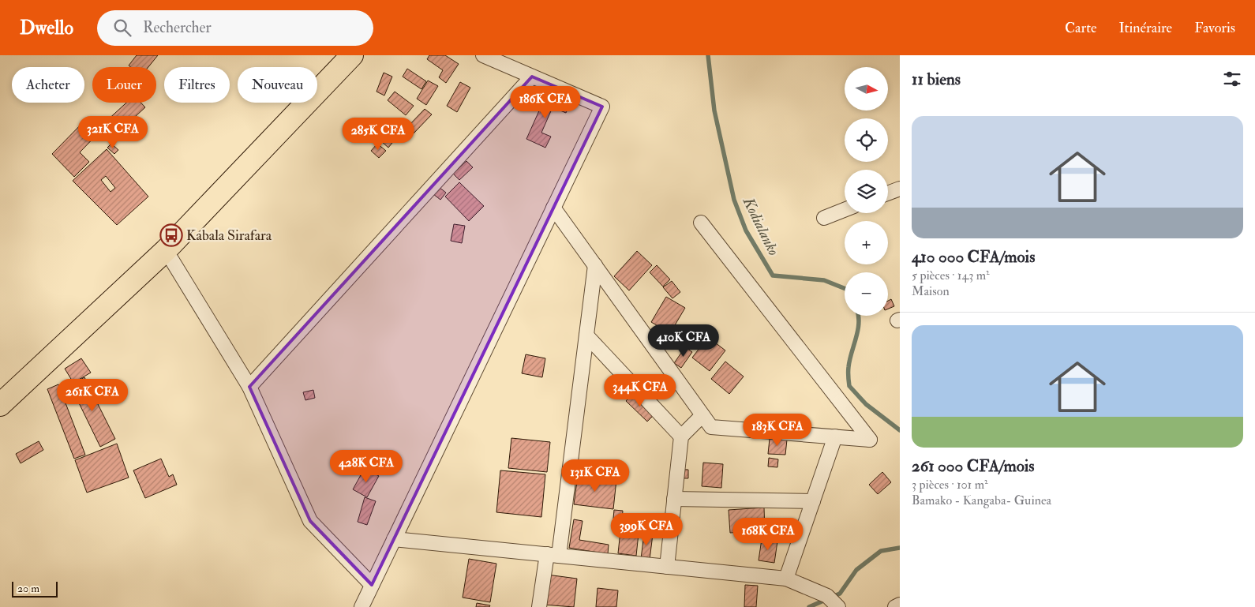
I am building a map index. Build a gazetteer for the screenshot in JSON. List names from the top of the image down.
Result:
{
  "water": ["Kodialanko"],
  "places": {
    "bus stop": ["Kabala Sirafara"]
  },
  "scale_bar": "20 m",
  "north": "right",
  "page": {
    "header": "Dwello",
    "search": "Rechercher",
    "nav": ["Carte", "Itinéraire", "Favoris"],
    "heading": "11 biens",
    "map_buttons": ["+", "−"],
    "chip": [
      "Acheter",
      "Louer",
      "Filtres",
      "Nouveau"
    ],
    "price": [
      "186K CFA",
      "321K CFA",
      "285K CFA",
      "410K CFA",
      "344K CFA",
      "261K CFA",
      "183K CFA",
      "428K CFA",
      "131K CFA",
      "399K CFA",
      "168K CFA"
    ],
    "list": [
      {
        "name": "410 000 CFA/mois",
        "note": "5 pièces · 143 m² · Maison"
      },
      {
        "name": "261 000 CFA/mois",
        "note": "3 pièces · 101 m² · Bamako - Kangaba- Guinea"
      }
    ],
    "scale": "20 m"
  }
}
